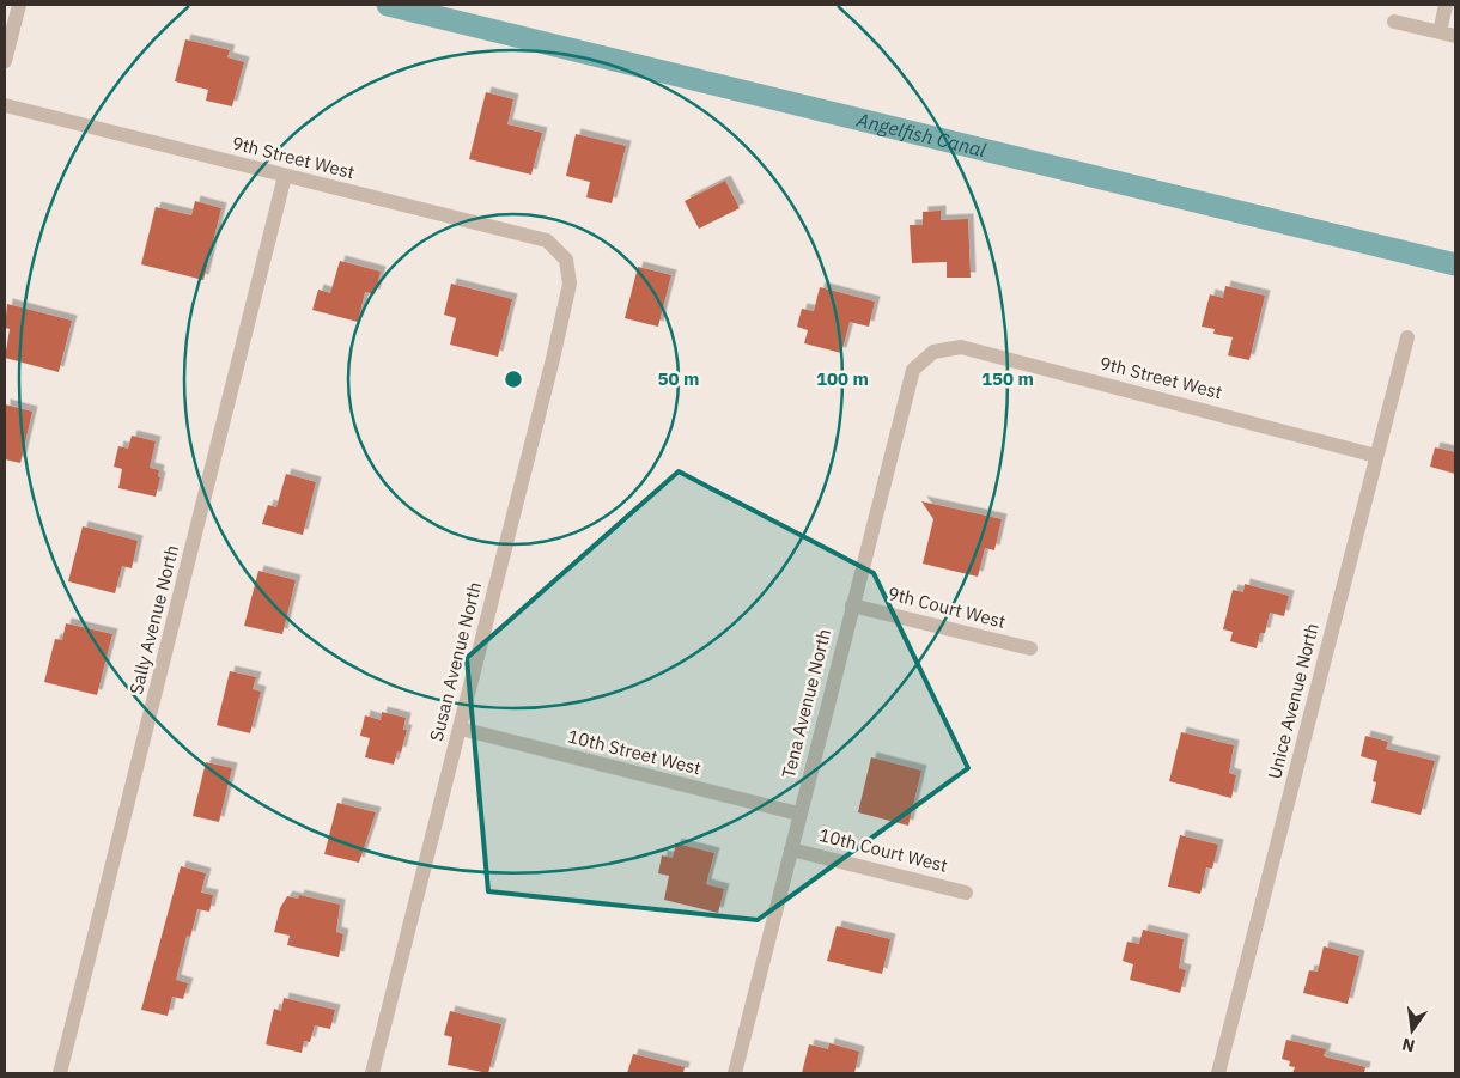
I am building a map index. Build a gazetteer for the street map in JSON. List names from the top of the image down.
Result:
{
  "streets": {
    "street": [
      "9th Street West",
      "9th Court West",
      "Sally Avenue North",
      "Susan Avenue North",
      "Unice Avenue North",
      "Tena Avenue North",
      "10th Street West",
      "10th Court West"
    ]
  },
  "crossings": [
    ["9th Street West", "Sally Avenue North"],
    ["9th Street West", "Susan Avenue North"],
    ["9th Street West", "Unice Avenue North"],
    ["9th Street West", "Tena Avenue North"],
    ["9th Court West", "Tena Avenue North"],
    ["Susan Avenue North", "10th Street West"],
    ["Tena Avenue North", "10th Street West"],
    ["Tena Avenue North", "10th Court West"]
  ],
  "water": ["Angelfish Canal"],
  "north": "bottom",
  "rings": ["50 m", "100 m", "150 m"]
}
